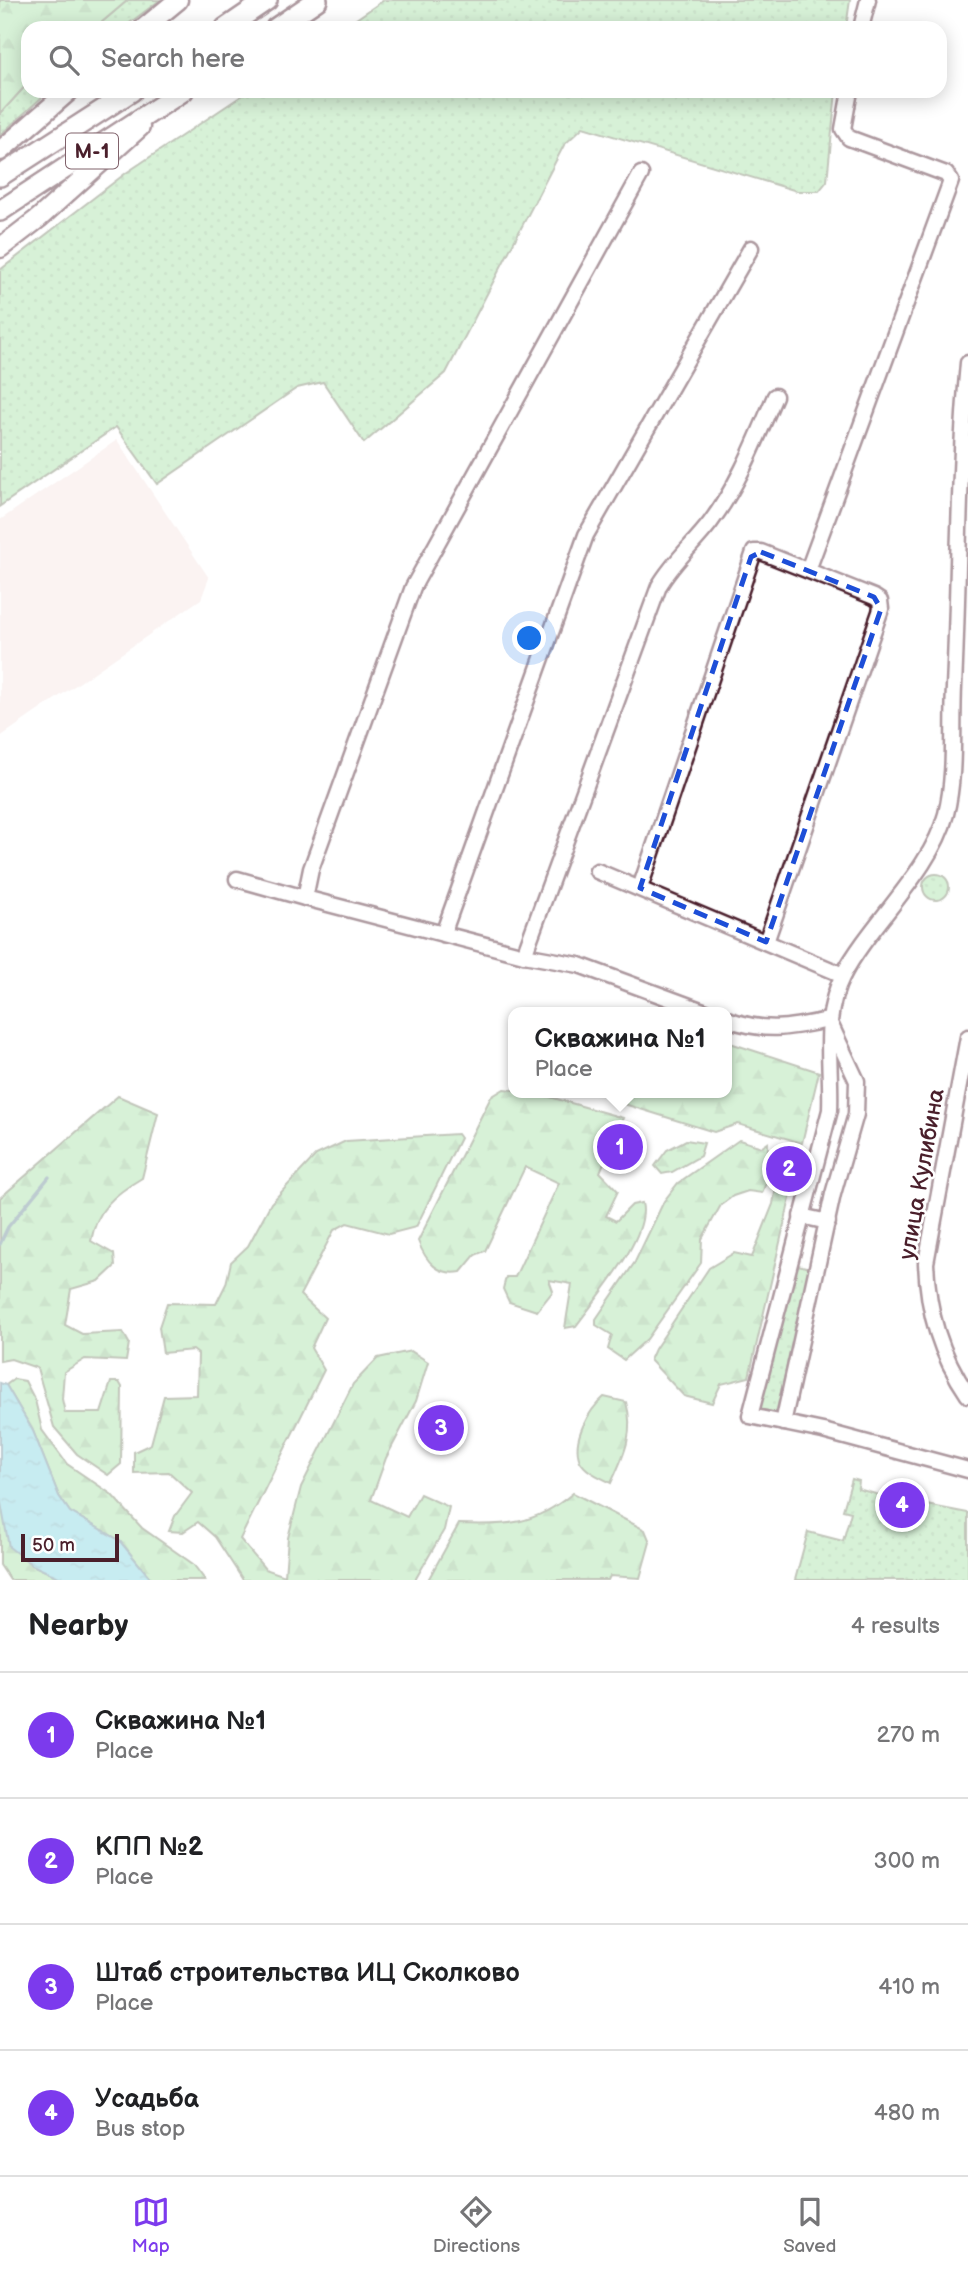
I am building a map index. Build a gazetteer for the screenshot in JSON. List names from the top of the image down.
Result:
{
  "streets": {
    "highway": ["М-1"],
    "street": ["улица Кулибина"]
  },
  "scale_bar": "50 m",
  "page": {
    "search": "Search here",
    "popup": ["Скважина №1", "Place"],
    "pins": [
      "1",
      "2",
      "3",
      "4"
    ],
    "scale": "50 m",
    "heading": ["Nearby", "4 results"],
    "list": [
      {
        "mark": "1",
        "name": "Скважина №1",
        "note": "Place",
        "value": "270 m"
      },
      {
        "mark": "2",
        "name": "КПП №2",
        "note": "Place",
        "value": "300 m"
      },
      {
        "mark": "3",
        "name": "Штаб строительства ИЦ Сколково",
        "note": "Place",
        "value": "410 m"
      },
      {
        "mark": "4",
        "name": "Усадьба",
        "note": "Bus stop",
        "value": "480 m"
      }
    ],
    "nav": ["Map", "Directions", "Saved"]
  }
}
